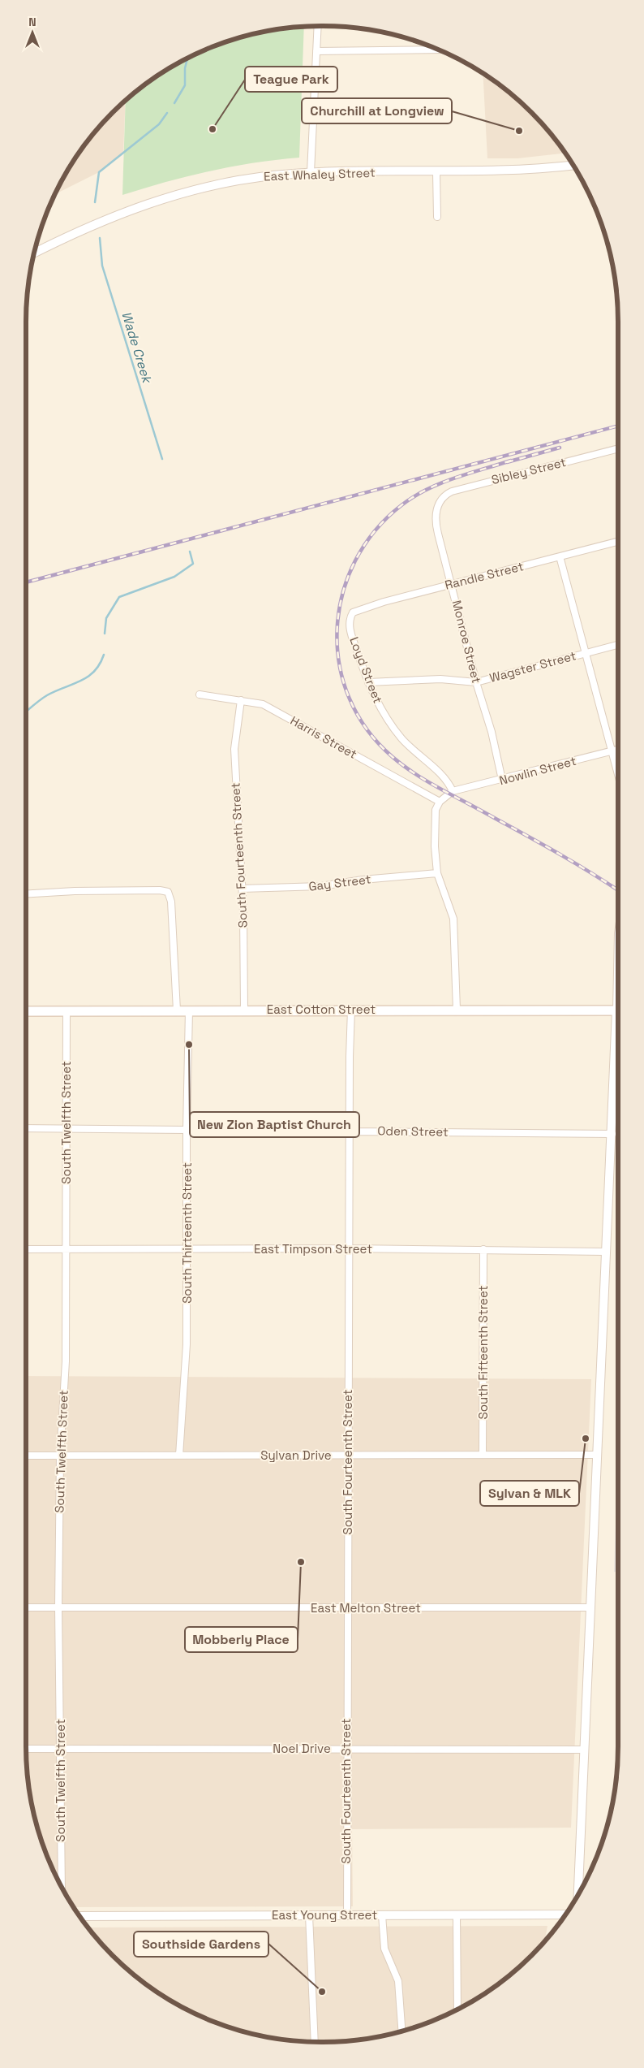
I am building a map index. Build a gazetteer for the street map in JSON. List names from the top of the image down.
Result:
{
  "streets": {
    "main road": ["East Cotton Street"],
    "street": [
      "East Whaley Street",
      "Sibley Street",
      "Randle Street",
      "Monroe Street",
      "Wagster Street",
      "Loyd Street",
      "Harris Street",
      "Nowlin Street",
      "South Fourteenth Street",
      "Gay Street",
      "South Twelfth Street",
      "Oden Street",
      "South Thirteenth Street",
      "East Timpson Street",
      "South Fifteenth Street",
      "Sylvan Drive",
      "East Melton Street",
      "Noel Drive",
      "East Young Street"
    ]
  },
  "crossings": [
    ["Sibley Street", "Monroe Street"],
    ["Randle Street", "Monroe Street"],
    ["Randle Street", "Loyd Street"],
    ["Monroe Street", "Wagster Street"],
    ["Monroe Street", "Nowlin Street"],
    ["Wagster Street", "Loyd Street"],
    ["Loyd Street", "Nowlin Street"],
    ["Harris Street", "South Fourteenth Street"],
    ["South Fourteenth Street", "Gay Street"],
    ["South Fourteenth Street", "East Cotton Street"],
    ["South Fourteenth Street", "Oden Street"],
    ["South Fourteenth Street", "East Timpson Street"],
    ["South Fourteenth Street", "Sylvan Drive"],
    ["South Fourteenth Street", "East Melton Street"],
    ["South Fourteenth Street", "Noel Drive"],
    ["South Fourteenth Street", "East Young Street"],
    ["East Cotton Street", "South Twelfth Street"],
    ["East Cotton Street", "South Thirteenth Street"],
    ["South Twelfth Street", "Oden Street"],
    ["South Twelfth Street", "East Timpson Street"],
    ["South Twelfth Street", "Sylvan Drive"],
    ["South Twelfth Street", "East Melton Street"],
    ["South Twelfth Street", "Noel Drive"],
    ["Oden Street", "South Thirteenth Street"],
    ["South Thirteenth Street", "East Timpson Street"],
    ["South Thirteenth Street", "Sylvan Drive"],
    ["East Timpson Street", "South Fifteenth Street"],
    ["South Fifteenth Street", "Sylvan Drive"]
  ],
  "water": ["Wade Creek"],
  "places": [
    "Teague Park",
    "Churchill at Longview",
    "New Zion Baptist Church",
    "Sylvan & MLK",
    "Mobberly Place",
    "Southside Gardens"
  ],
  "north": "top"
}
